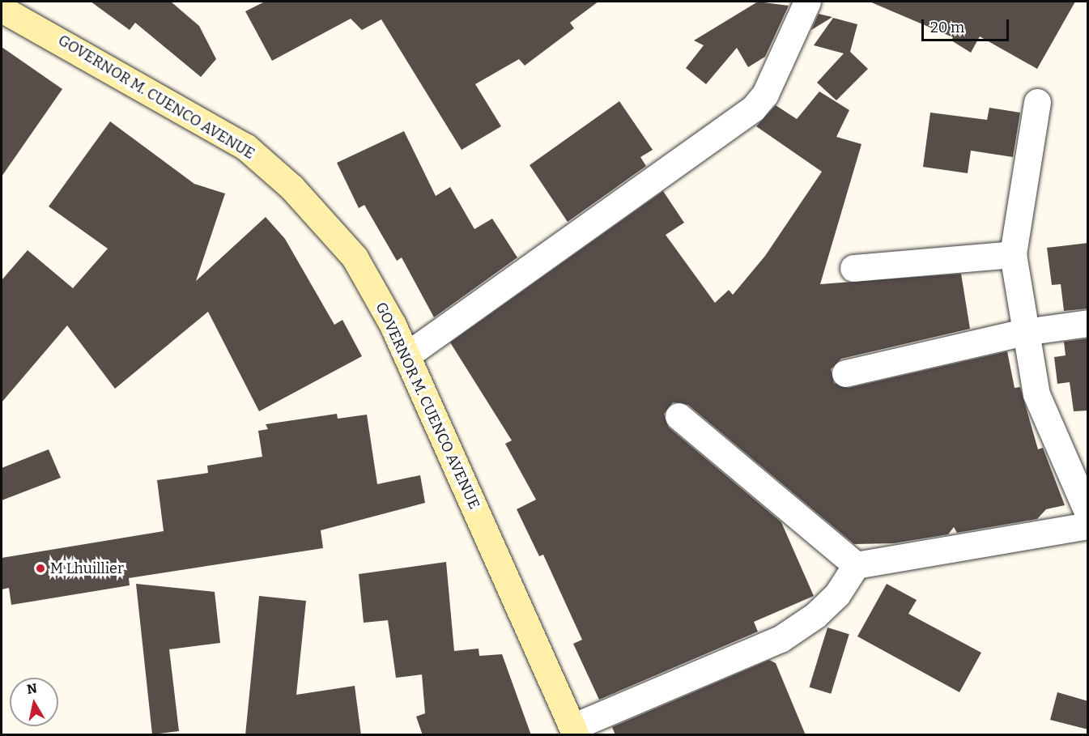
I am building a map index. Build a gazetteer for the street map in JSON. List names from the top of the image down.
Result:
{
  "streets": {
    "main road": ["GOVERNOR M. CUENCO AVENUE"]
  },
  "places": ["M Lhuillier"],
  "scale_bar": "20 m",
  "north": "top"
}
